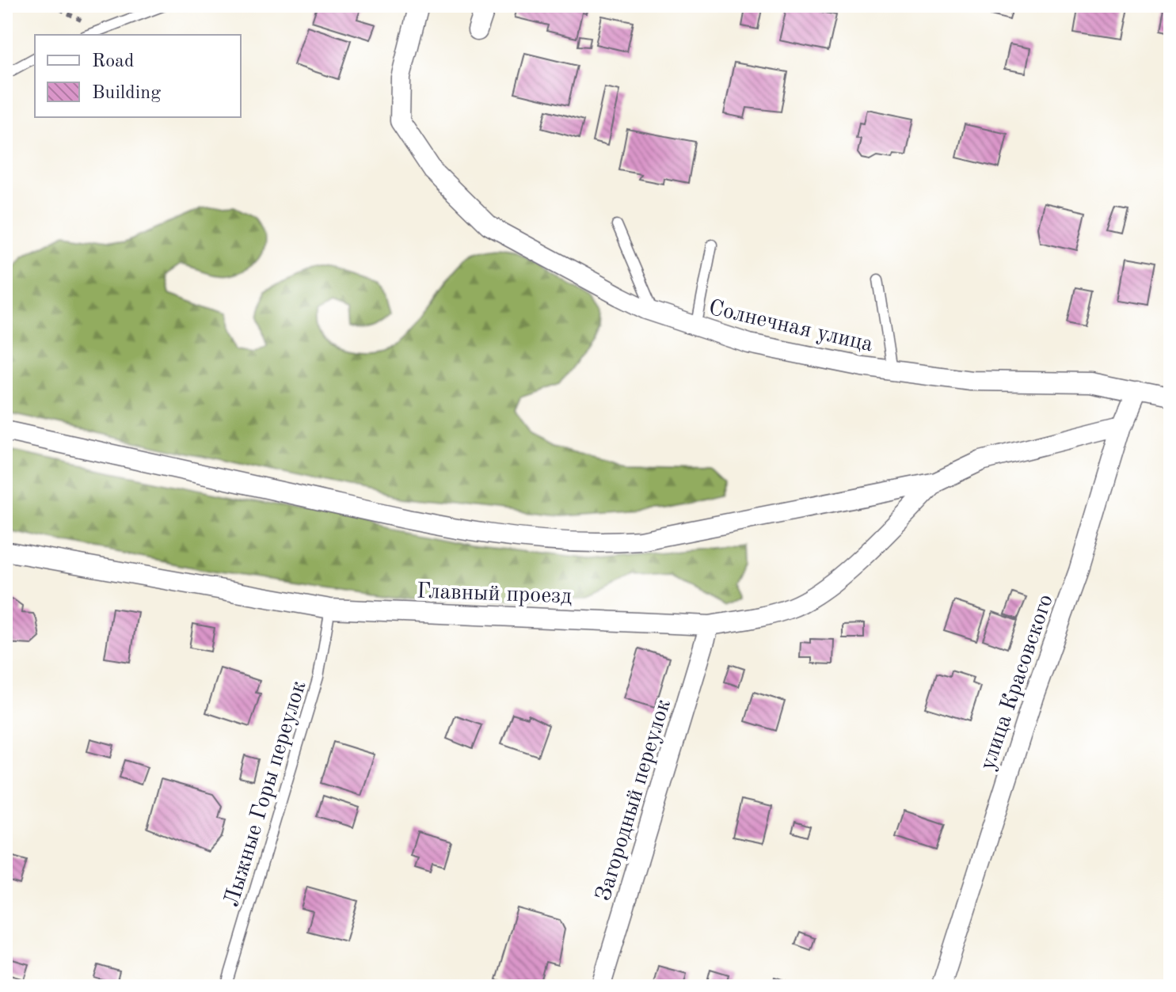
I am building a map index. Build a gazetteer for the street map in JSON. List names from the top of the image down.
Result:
{
  "streets": {
    "street": [
      "Солнечная улица",
      "Главный проезд",
      "улица Красовского",
      "Загородный переулок"
    ],
    "lane": ["Лыжные Горы переулок"]
  },
  "crossings": [
    ["Солнечная улица", "улица Красовского"],
    ["Главный проезд", "Лыжные Горы переулок"],
    ["Главный проезд", "Загородный переулок"]
  ],
  "legend": ["Road", "Building"]
}
